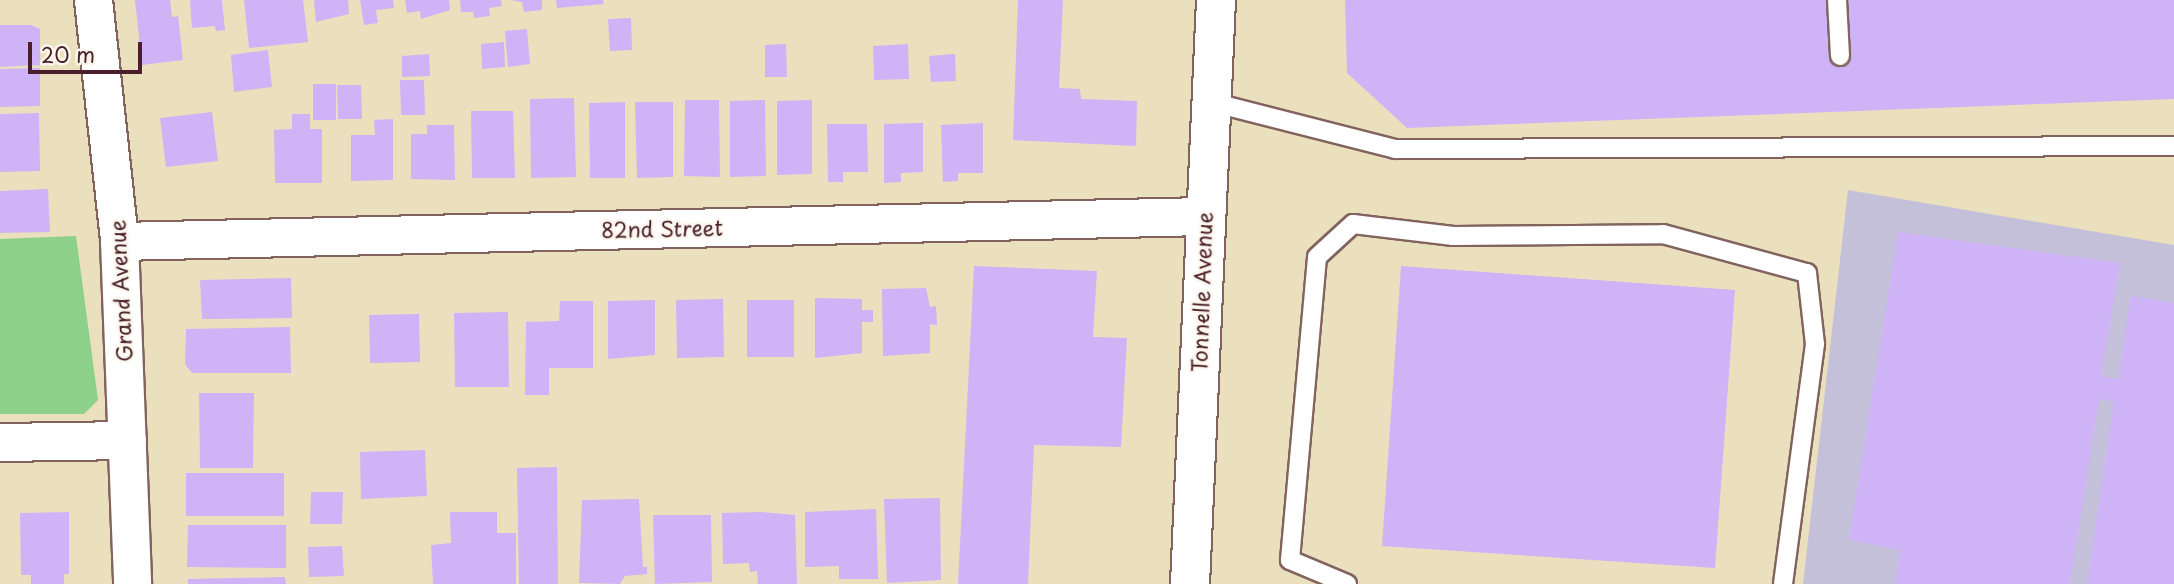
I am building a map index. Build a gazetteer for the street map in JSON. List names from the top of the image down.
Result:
{
  "streets": {
    "main road": ["Tonnelle Avenue"],
    "street": ["82nd Street", "Grand Avenue"]
  },
  "crossings": [
    ["82nd Street", "Grand Avenue"],
    ["82nd Street", "Tonnelle Avenue"]
  ],
  "scale_bar": "20 m"
}
